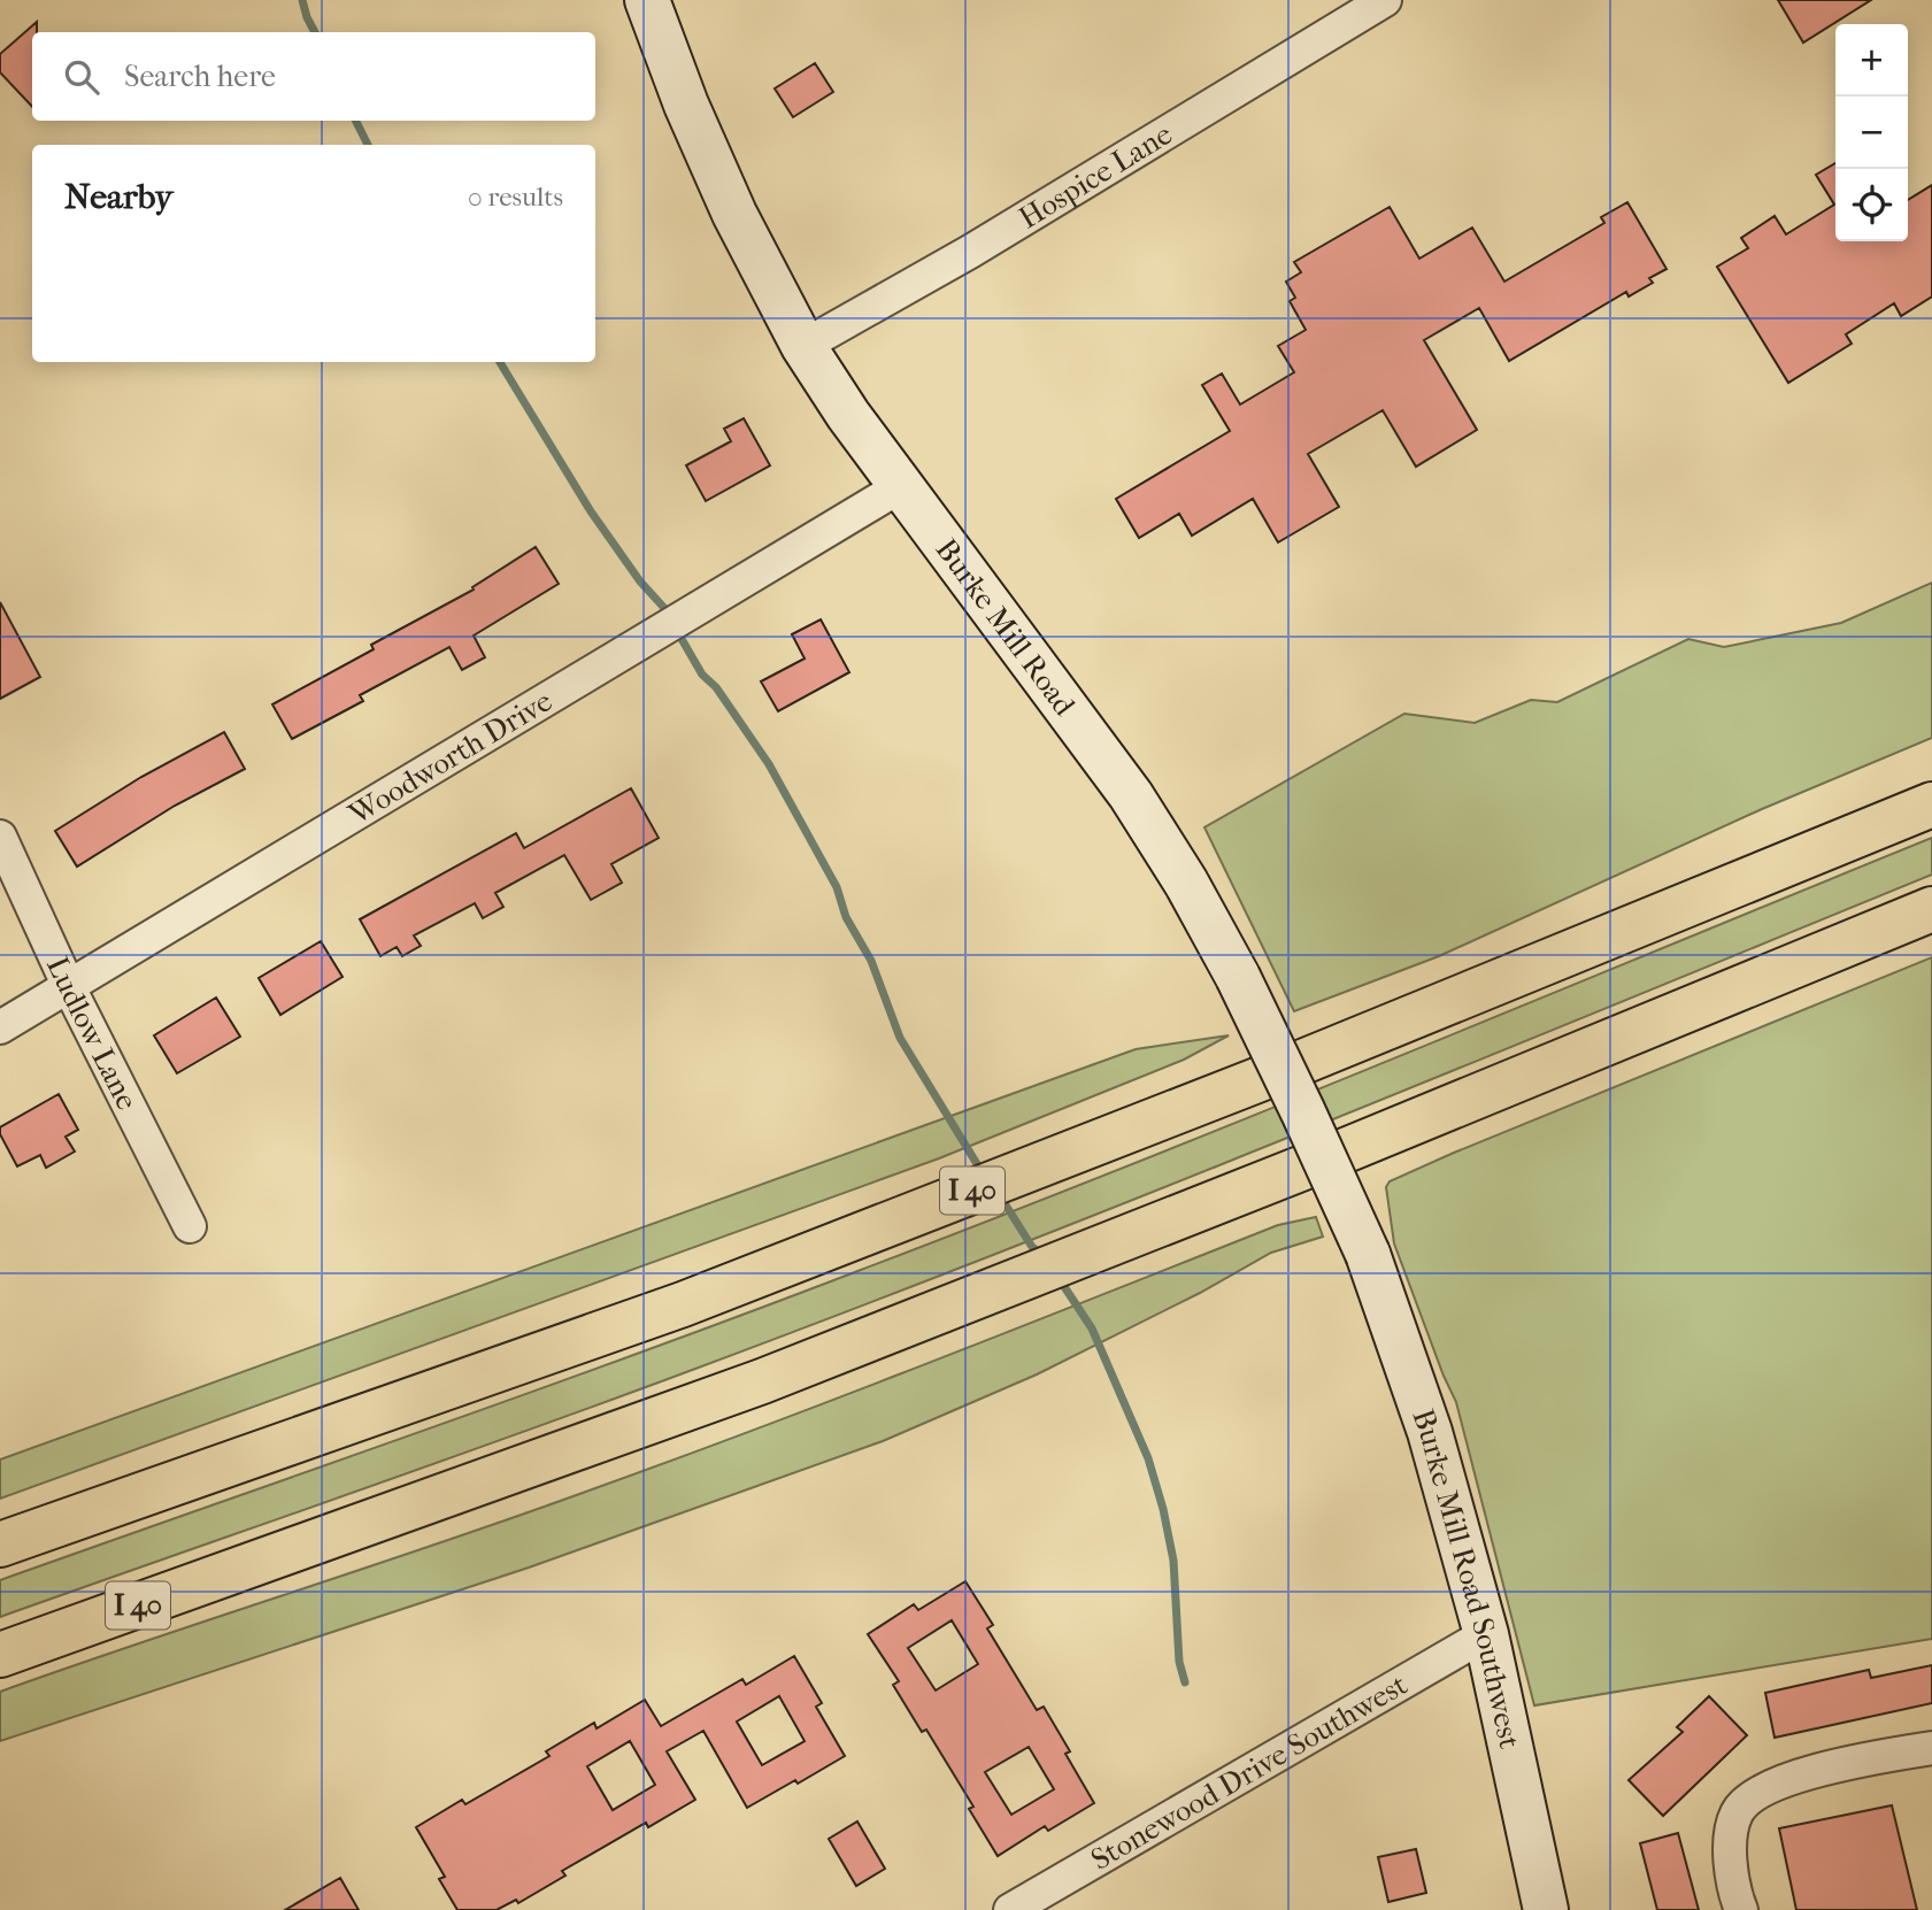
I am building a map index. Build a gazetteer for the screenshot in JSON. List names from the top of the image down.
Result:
{
  "streets": {
    "highway": ["I 40"],
    "street": [
      "Hospice Lane",
      "Burke Mill Road",
      "Woodworth Drive",
      "Ludlow Lane",
      "Burke Mill Road Southwest",
      "Stonewood Drive Southwest"
    ]
  },
  "crossings": [
    ["Hospice Lane", "Burke Mill Road"],
    ["Burke Mill Road", "Woodworth Drive"],
    ["Burke Mill Road", "Burke Mill Road Southwest"],
    ["Woodworth Drive", "Ludlow Lane"],
    ["Burke Mill Road Southwest", "Stonewood Drive Southwest"]
  ],
  "page": {
    "map_buttons": ["+", "−"],
    "search": "Search here",
    "heading": ["Nearby", "0 results"]
  }
}
